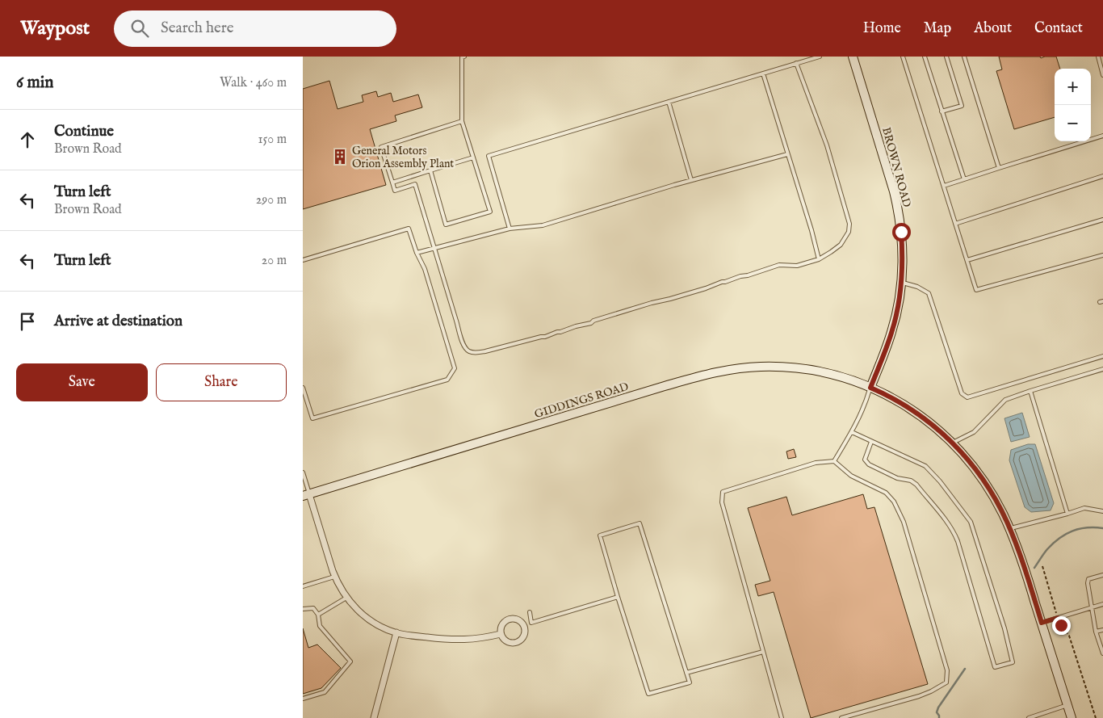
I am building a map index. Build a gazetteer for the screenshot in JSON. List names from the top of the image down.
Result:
{
  "streets": {
    "main road": ["BROWN ROAD", "GIDDINGS ROAD"]
  },
  "crossings": [
    ["BROWN ROAD", "GIDDINGS ROAD"]
  ],
  "places": {
    "building": ["General Motors Orion Assembly Plant"]
  },
  "page": {
    "header": "Waypost",
    "search": "Search here",
    "nav": [
      "Home",
      "Map",
      "About",
      "Contact"
    ],
    "heading": ["6 min", "Walk · 460 m"],
    "map_buttons": ["+", "−"],
    "list": [
      ["Continue", "Brown Road", "150 m"],
      ["Turn left", "Brown Road", "290 m"],
      ["Turn left", "20 m"],
      "Arrive at destination"
    ],
    "buttons": ["Save", "Share"]
  }
}
